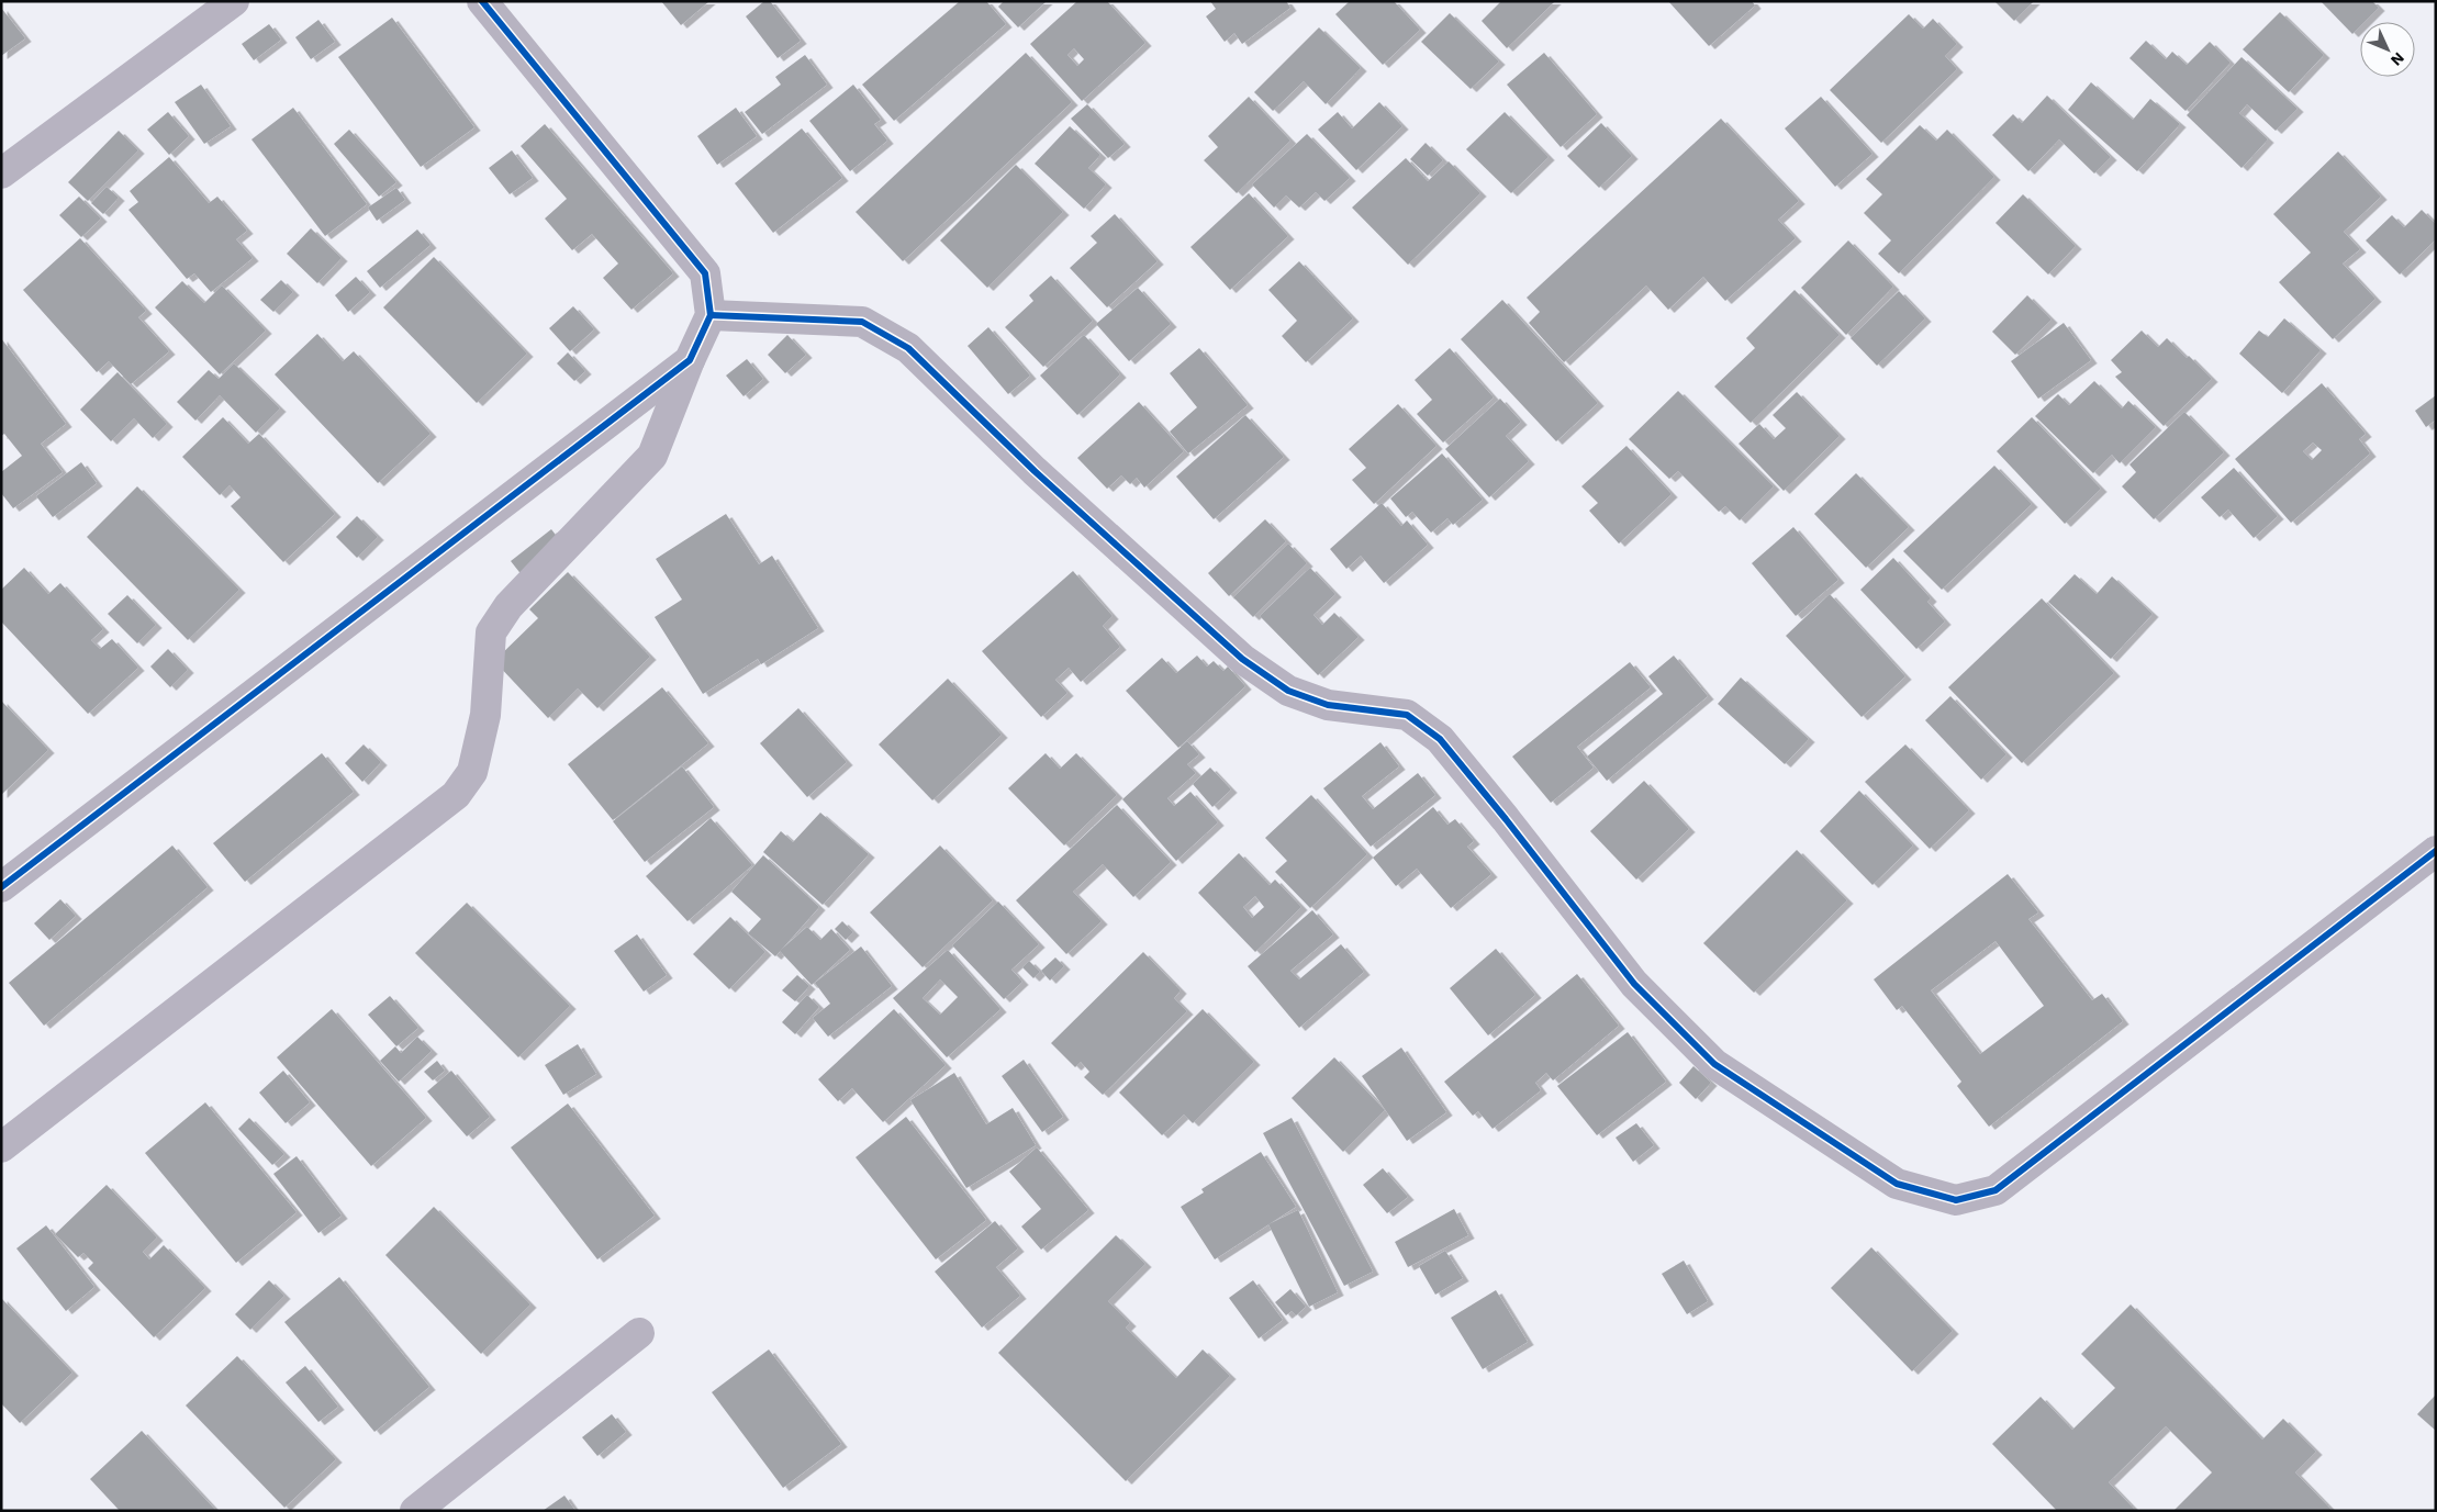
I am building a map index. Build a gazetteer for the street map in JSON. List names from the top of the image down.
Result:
{
  "north": "bottom right"
}
